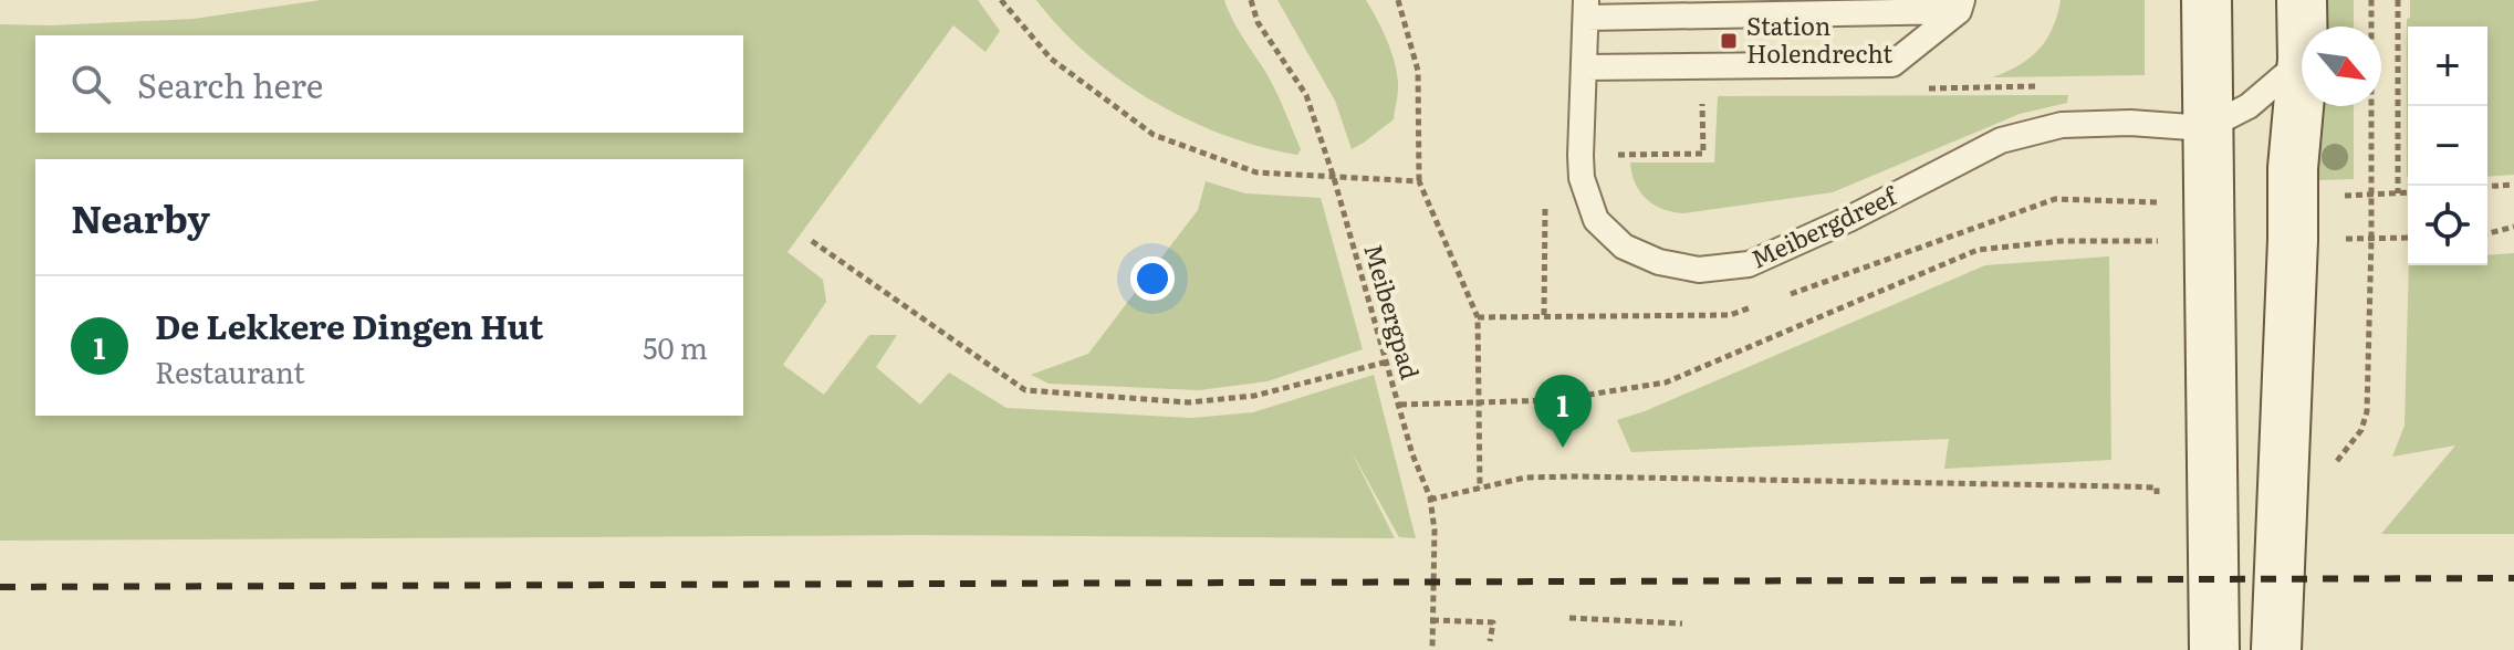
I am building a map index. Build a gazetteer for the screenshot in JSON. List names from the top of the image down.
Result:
{
  "streets": {
    "lane": ["Meibergdreef"],
    "path": ["Meibergpad"]
  },
  "places": {
    "transit": ["Station Holendrecht"]
  },
  "north": "bottom right",
  "page": {
    "map_buttons": ["+", "−"],
    "search": "Search here",
    "heading": "Nearby",
    "list": [
      {
        "mark": "1",
        "name": "De Lekkere Dingen Hut",
        "note": "Restaurant",
        "value": "50 m"
      }
    ],
    "pins": "1"
  }
}
